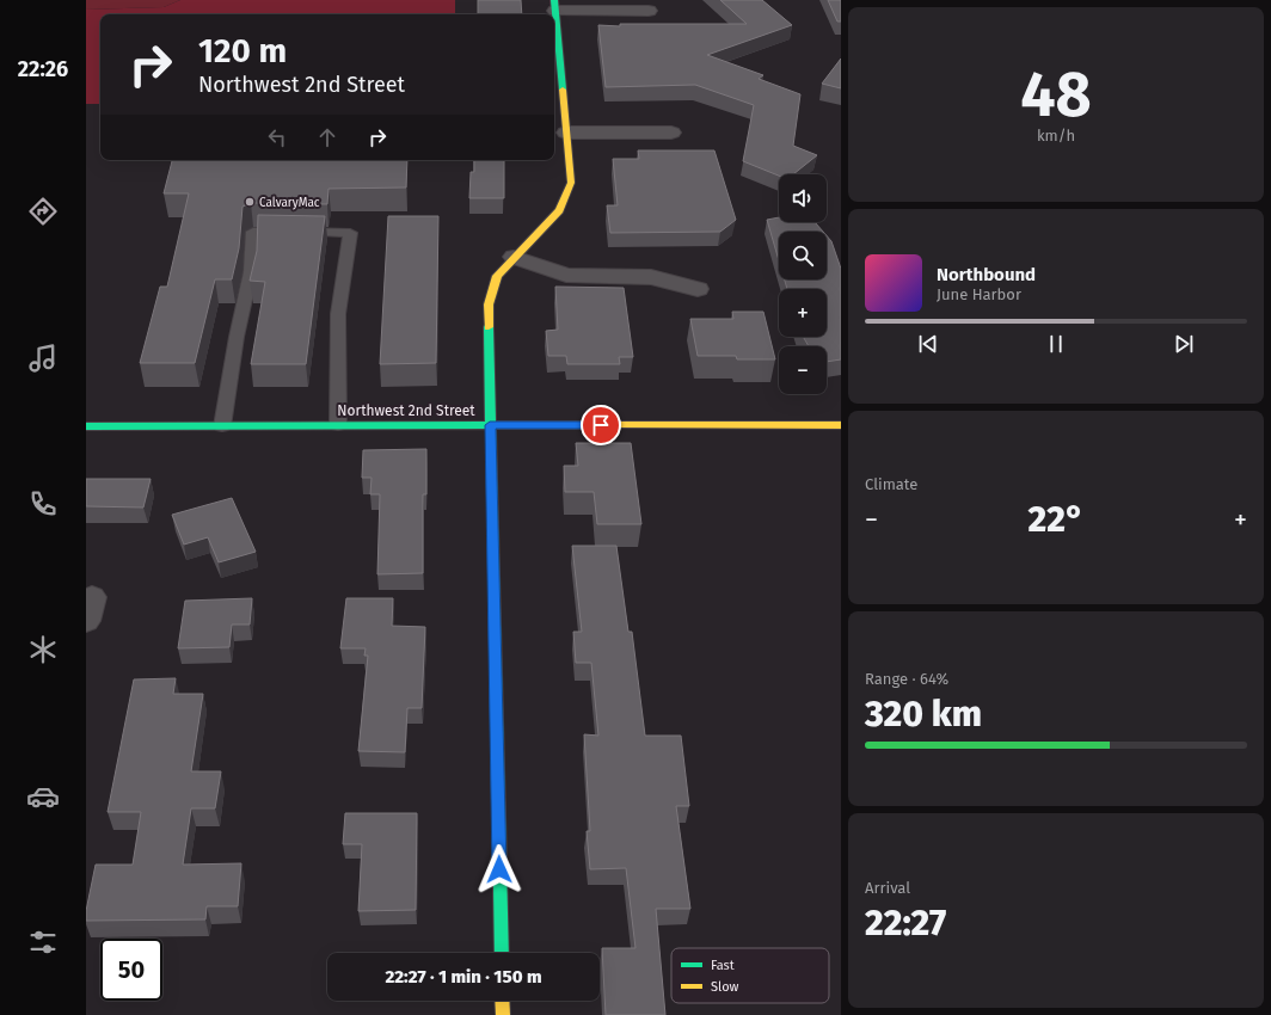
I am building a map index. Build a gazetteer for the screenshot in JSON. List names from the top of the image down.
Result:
{
  "streets": {
    "main road": ["Northwest 2nd Street"]
  },
  "places": ["CalvaryMac"],
  "legend": ["Fast", "Slow"],
  "page": {
    "tabs": "22:26",
    "tile": [
      ["48", "km/h"],
      "Climate",
      ["Range · 64%", "320 km"],
      ["Arrival", "22:27"]
    ],
    "turn": ["120 m", "Northwest 2nd Street"],
    "map_buttons": ["+", "−"],
    "song": ["Northbound", "June Harbor"],
    "heat": ["−", "22°", "+"],
    "limit": "50",
    "trip": "22:27 · 1 min · 150 m"
  }
}
